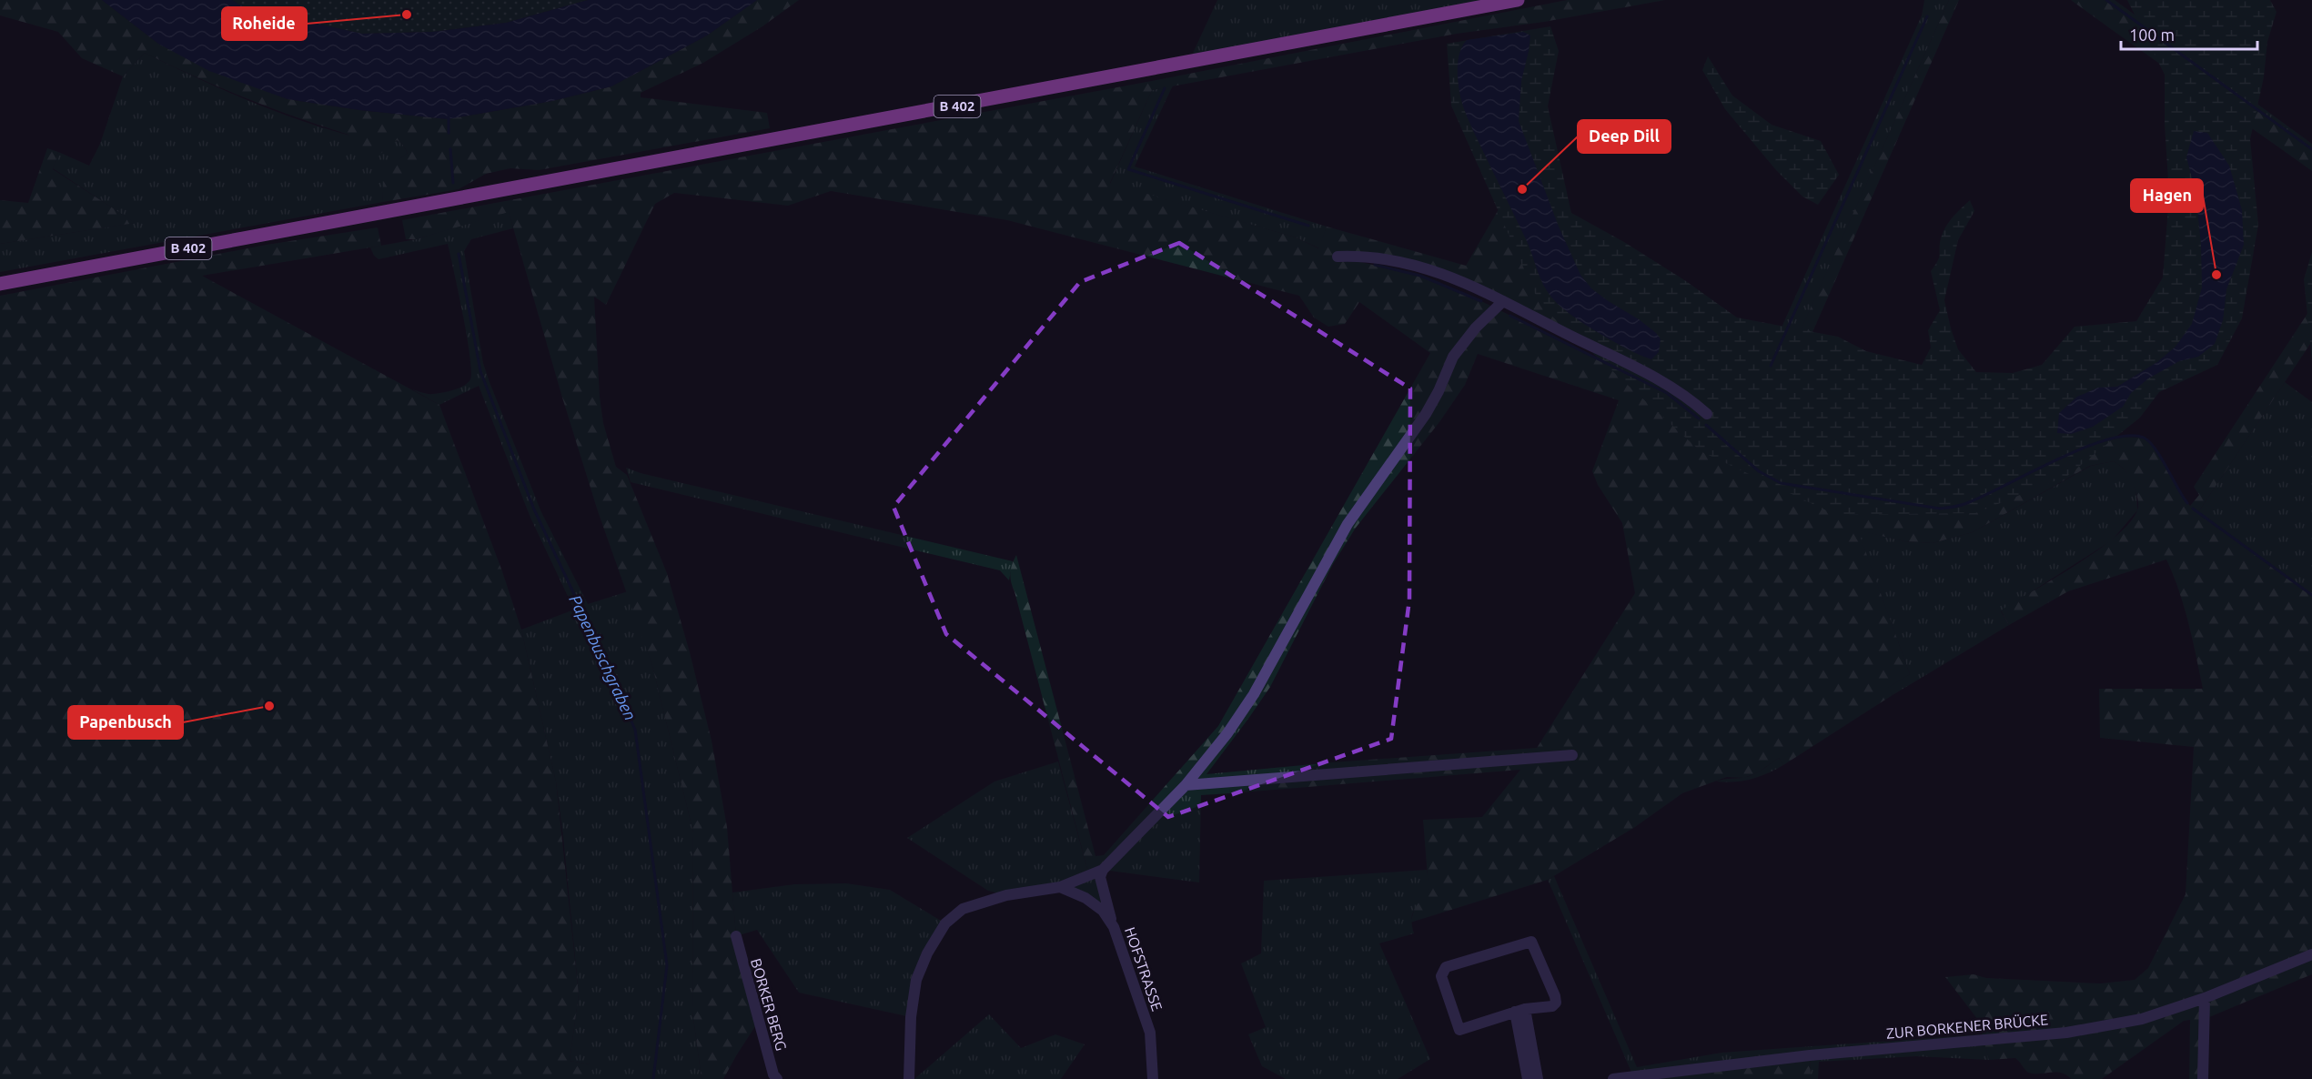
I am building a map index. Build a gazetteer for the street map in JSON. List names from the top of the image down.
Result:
{
  "streets": {
    "main road": ["B 402"],
    "street": ["HOFSTRASSE", "BORKER BERG", "ZUR BORKENER BRÜCKE"]
  },
  "water": ["Papenbuschgraben"],
  "places": [
    "Roheide",
    "Deep Dill",
    "Hagen",
    "Papenbusch"
  ],
  "scale_bar": "100 m"
}
